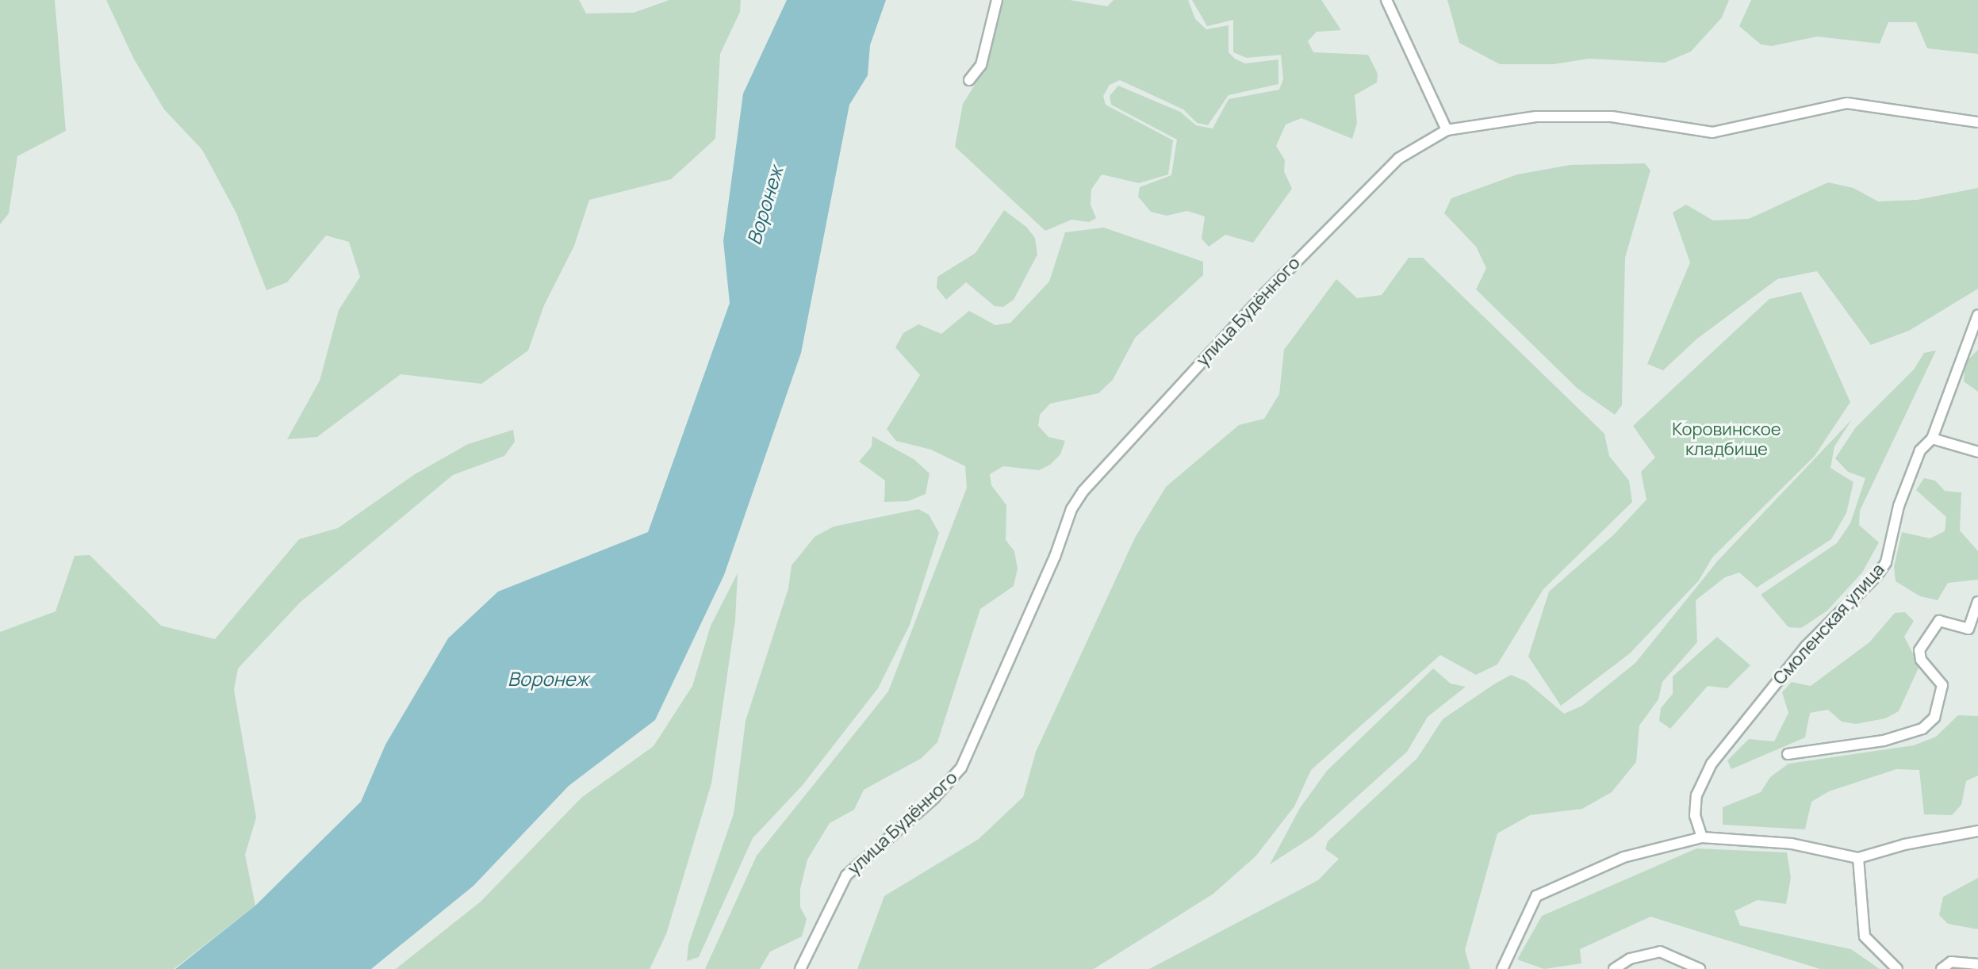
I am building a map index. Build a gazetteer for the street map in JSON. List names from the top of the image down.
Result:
{
  "streets": {
    "street": ["улица Будённого", "Смоленская улица"]
  },
  "water": ["Воронеж"],
  "parks": ["Коровинское кладбище"]
}
